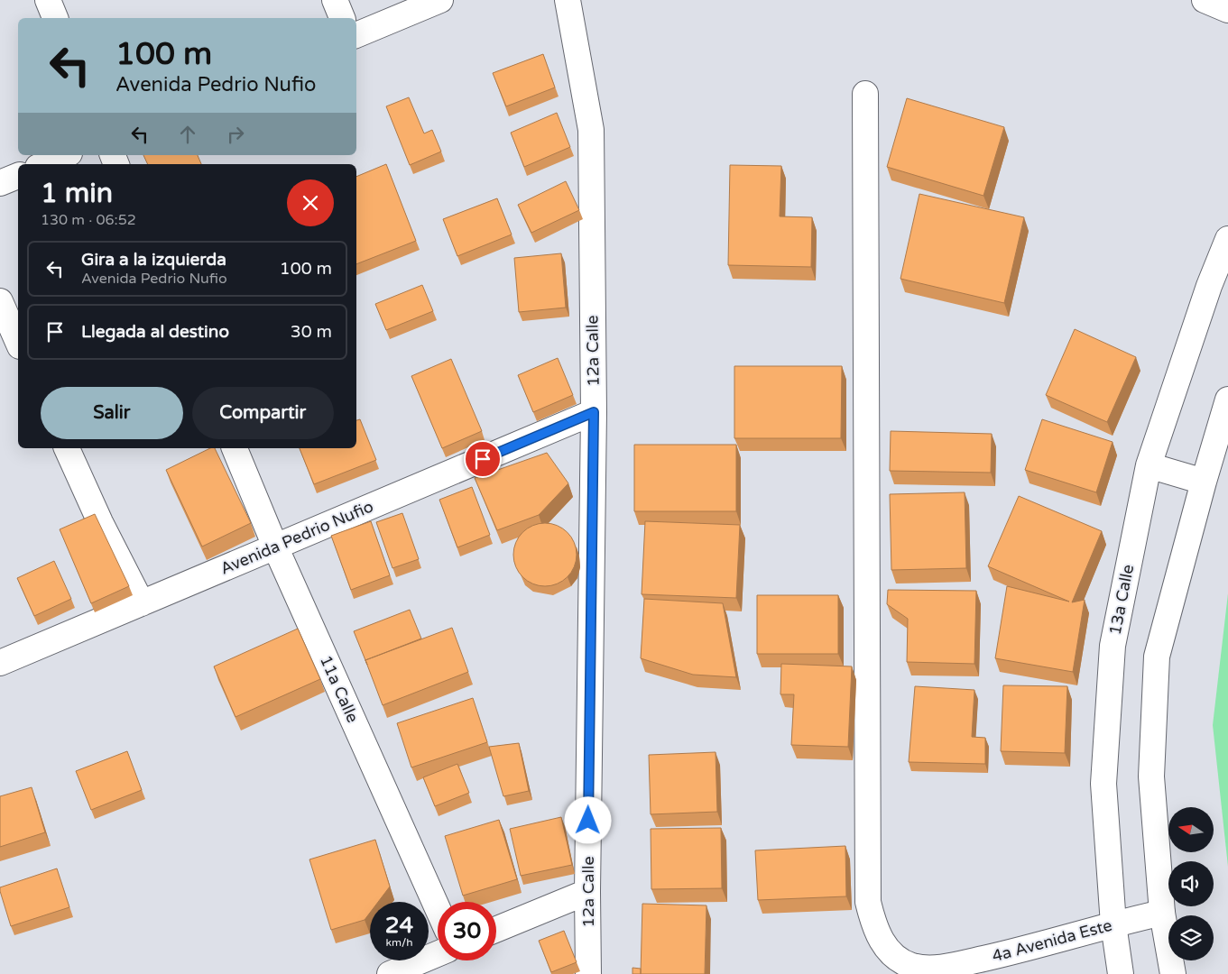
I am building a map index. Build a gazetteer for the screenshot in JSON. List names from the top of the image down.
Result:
{
  "streets": {
    "street": [
      "12a Calle",
      "Avenida Pedrio Nufio",
      "13a Calle",
      "11a Calle",
      "4a Avenida Este"
    ]
  },
  "crossings": [
    ["12a Calle", "Avenida Pedrio Nufio"],
    ["Avenida Pedrio Nufio", "11a Calle"],
    ["13a Calle", "4a Avenida Este"]
  ],
  "north": "left",
  "page": {
    "turn": ["100 m", "Avenida Pedrio Nufio"],
    "heading": ["1 min", "130 m · 06:52"],
    "list": [
      {
        "name": "Gira a la izquierda",
        "note": "Avenida Pedrio Nufio",
        "value": "100 m"
      },
      {
        "name": "Llegada al destino",
        "value": "30 m"
      }
    ],
    "buttons": ["Salir", "Compartir"],
    "speed": "24 km/h",
    "limit": "30"
  }
}
